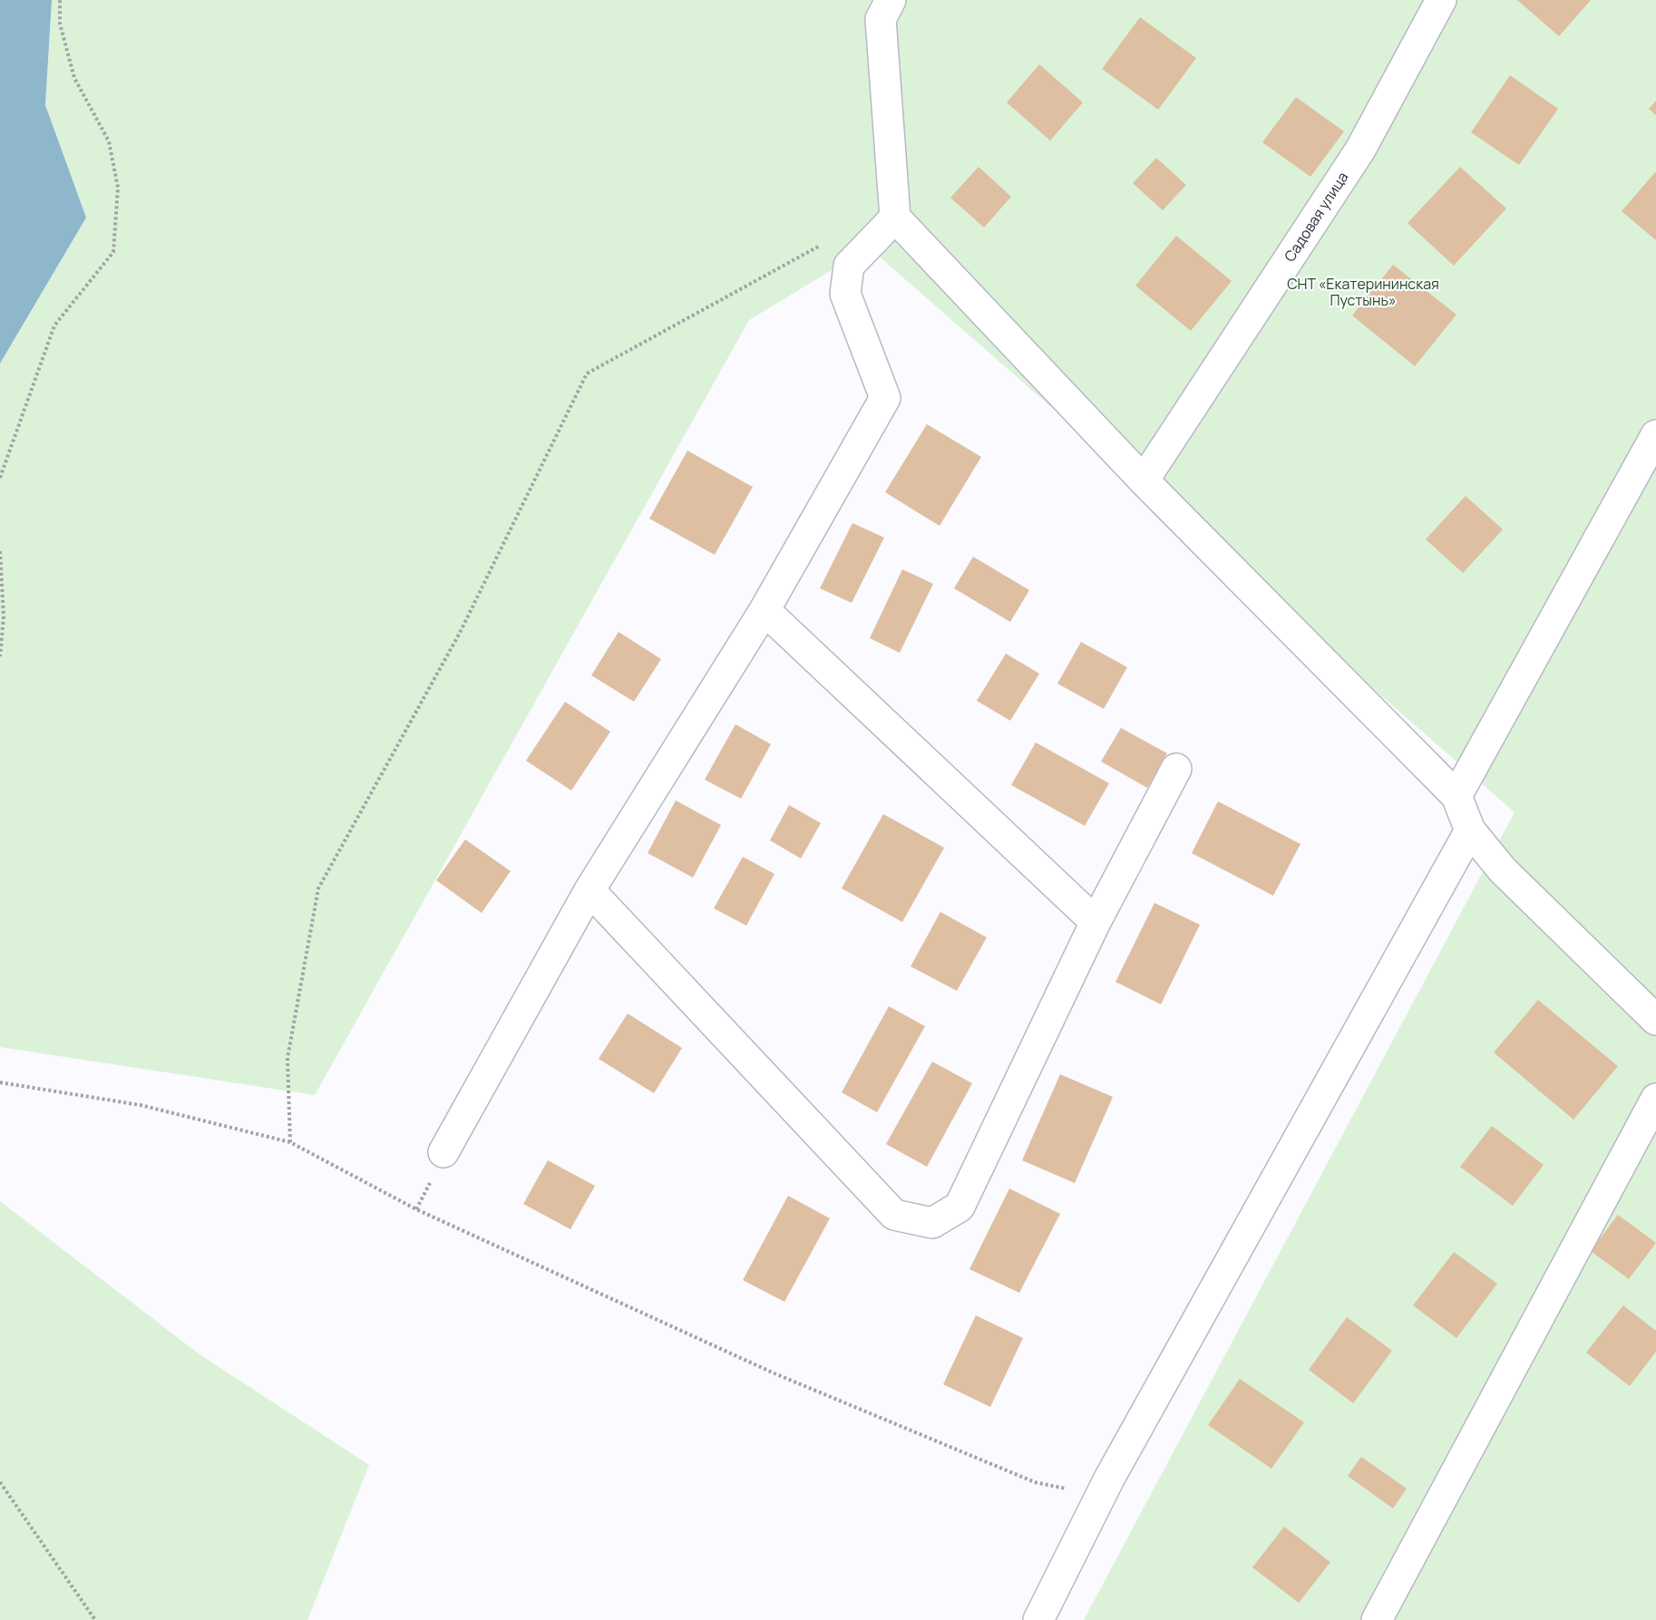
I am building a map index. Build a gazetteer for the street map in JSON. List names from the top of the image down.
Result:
{
  "streets": {
    "street": ["Садовая улица"]
  },
  "parks": ["СНТ «Екатерининская Пустынь»"]
}
